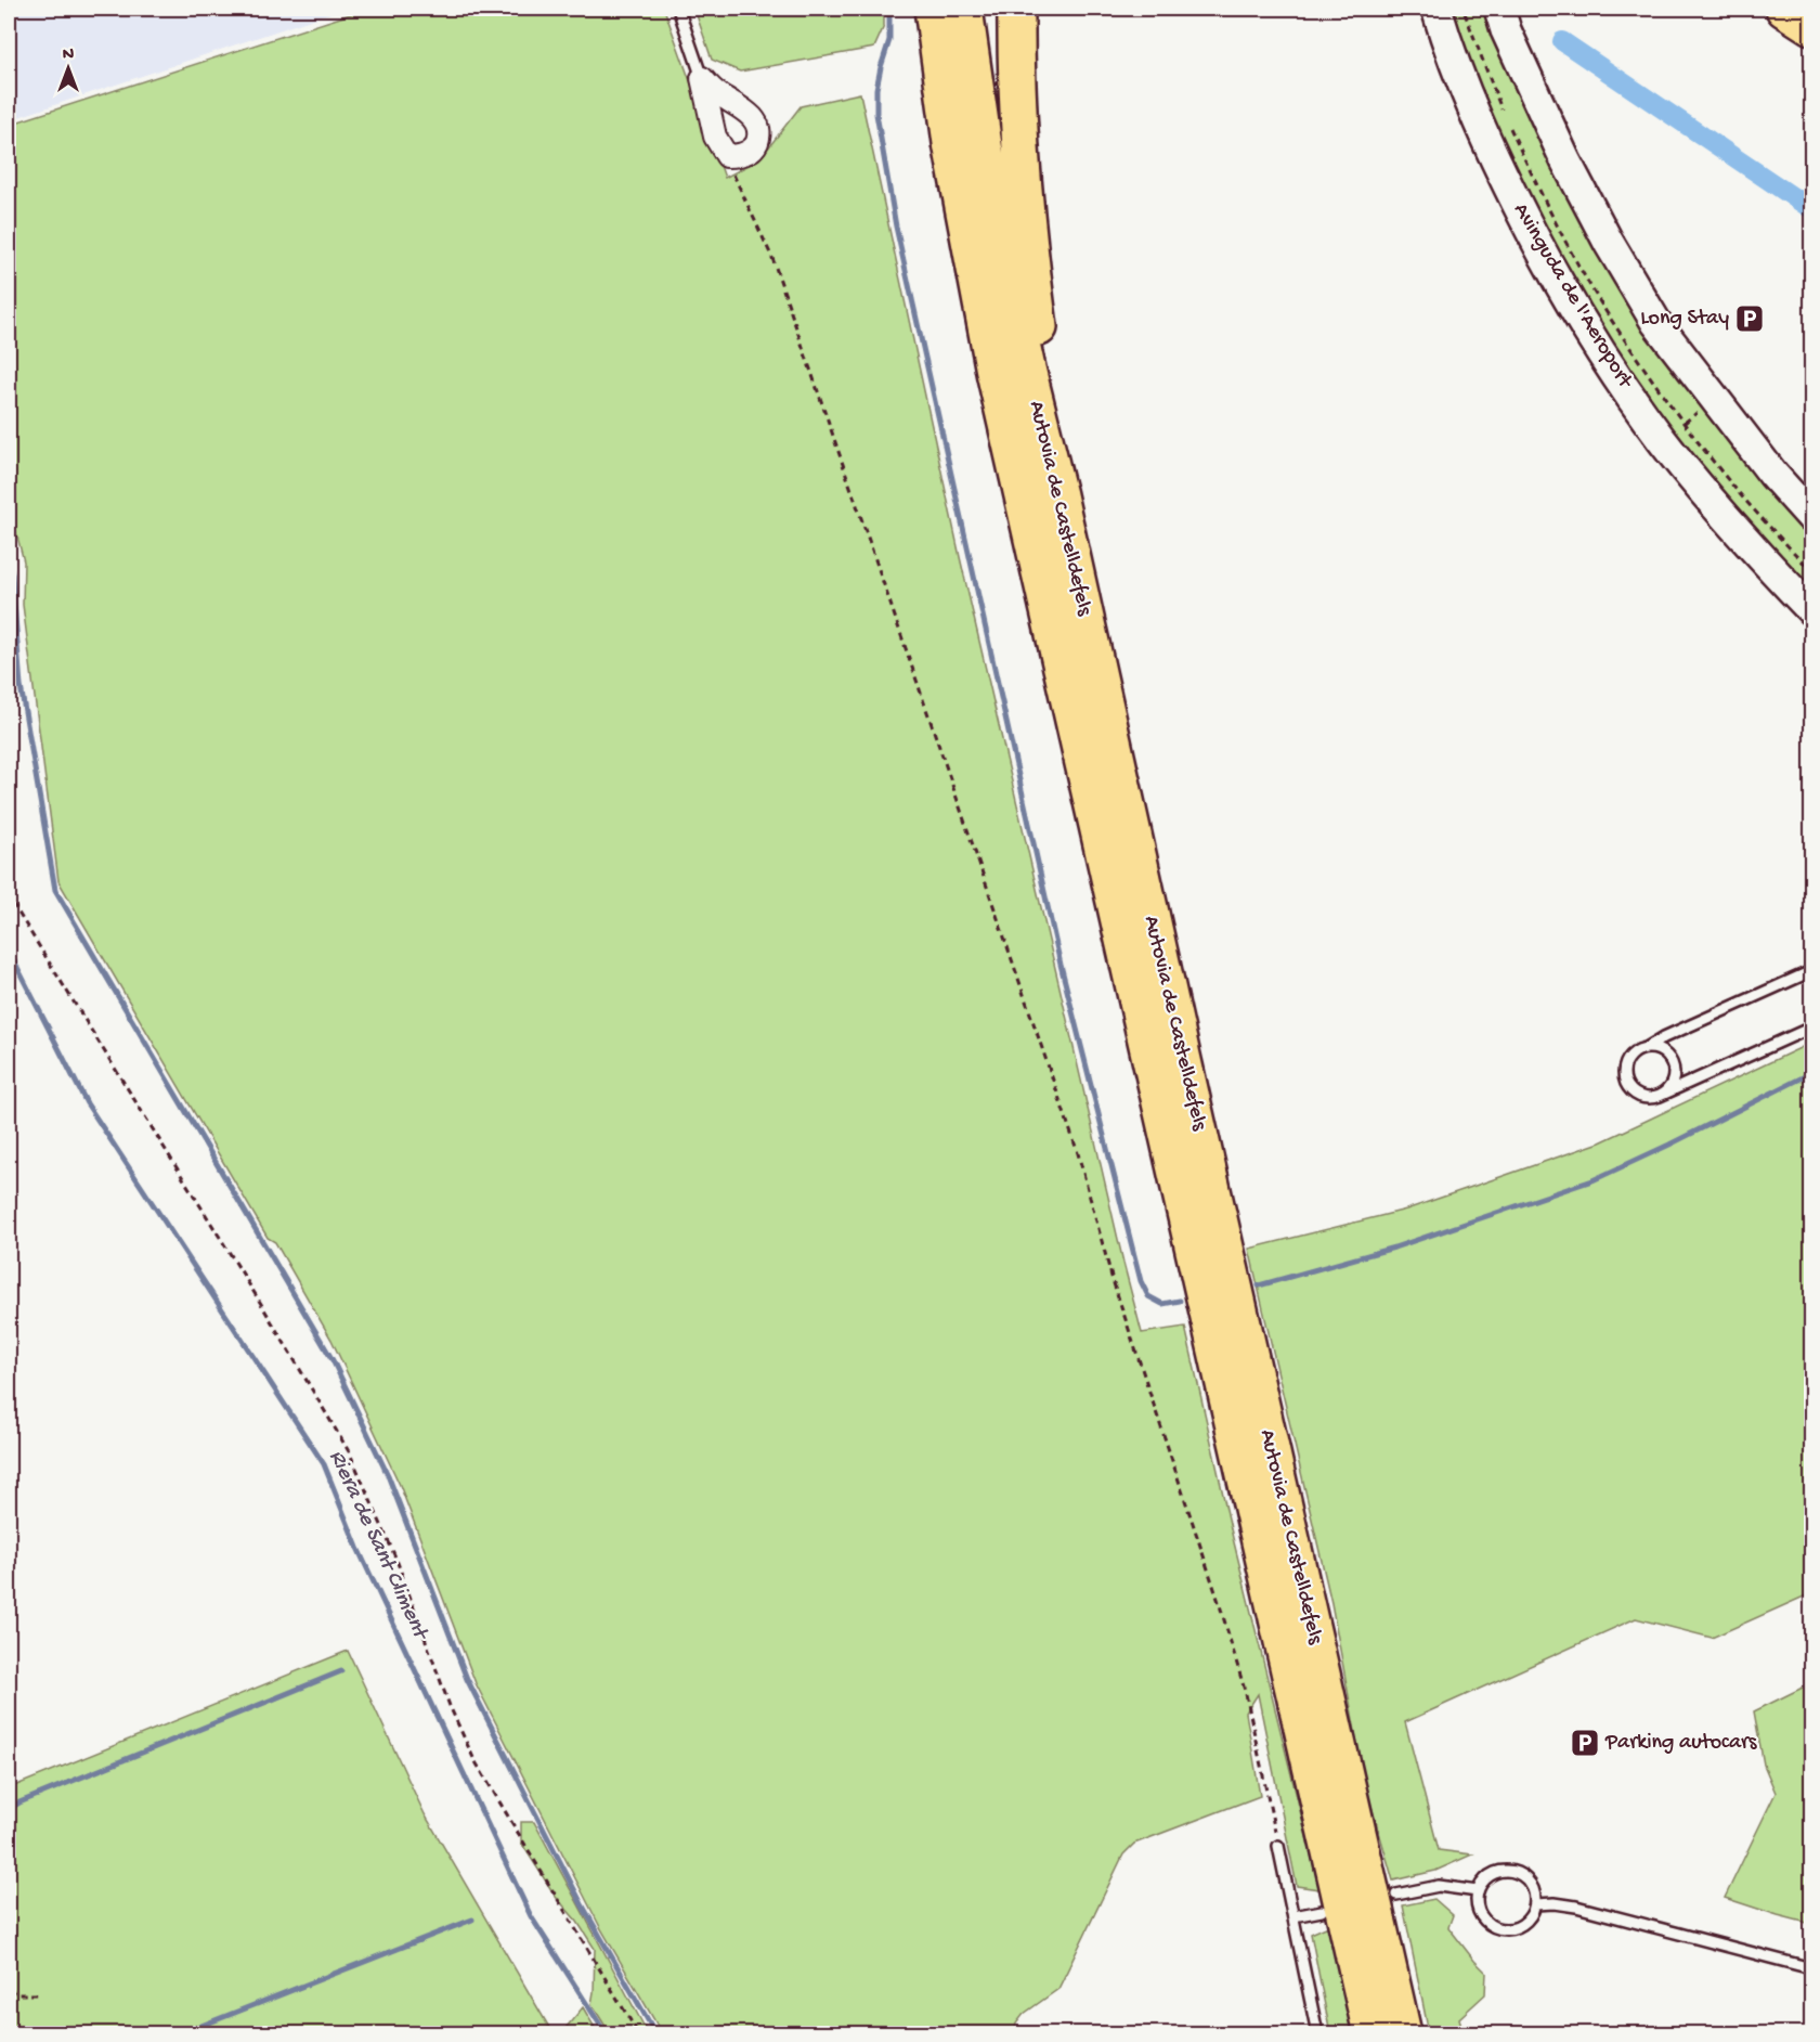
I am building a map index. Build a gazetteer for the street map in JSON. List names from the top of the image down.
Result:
{
  "streets": {
    "highway": ["Autovia de Castelldefels"],
    "street": ["Avinguda de l'Aeroport"]
  },
  "water": ["Riera de Sant Climent"],
  "places": {
    "parking": ["Long Stay", "Parking autocars"]
  },
  "north": "top"
}
